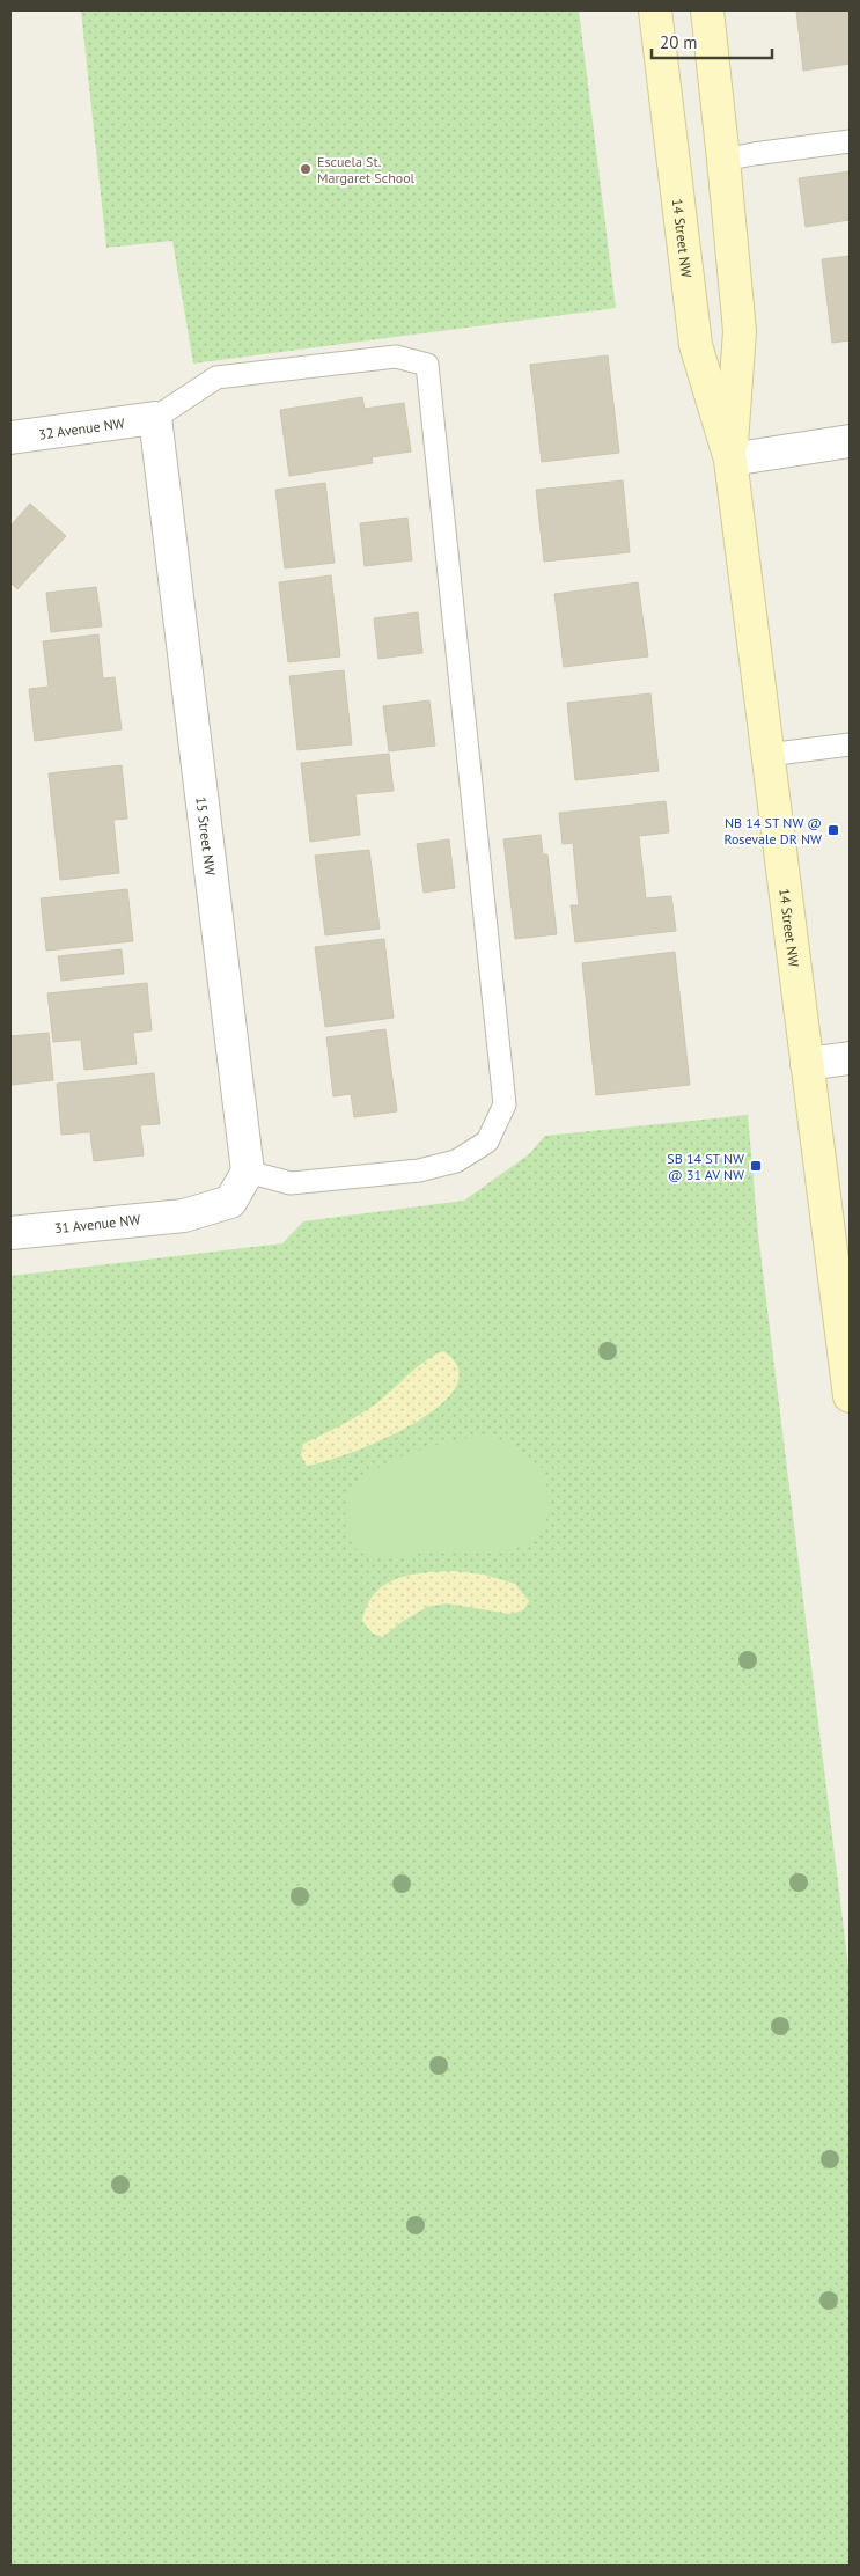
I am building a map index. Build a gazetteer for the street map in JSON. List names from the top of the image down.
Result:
{
  "streets": {
    "main road": ["14 Street NW"],
    "street": ["32 Avenue NW", "15 Street NW", "31 Avenue NW"]
  },
  "crossings": [
    ["32 Avenue NW", "15 Street NW"],
    ["15 Street NW", "31 Avenue NW"]
  ],
  "places": {
    "other": ["Escuela St. Margaret School"],
    "transit": ["NB 14 ST NW @ Rosevale DR NW", "SB 14 ST NW @ 31 AV NW"]
  },
  "scale_bar": "20 m"
}
